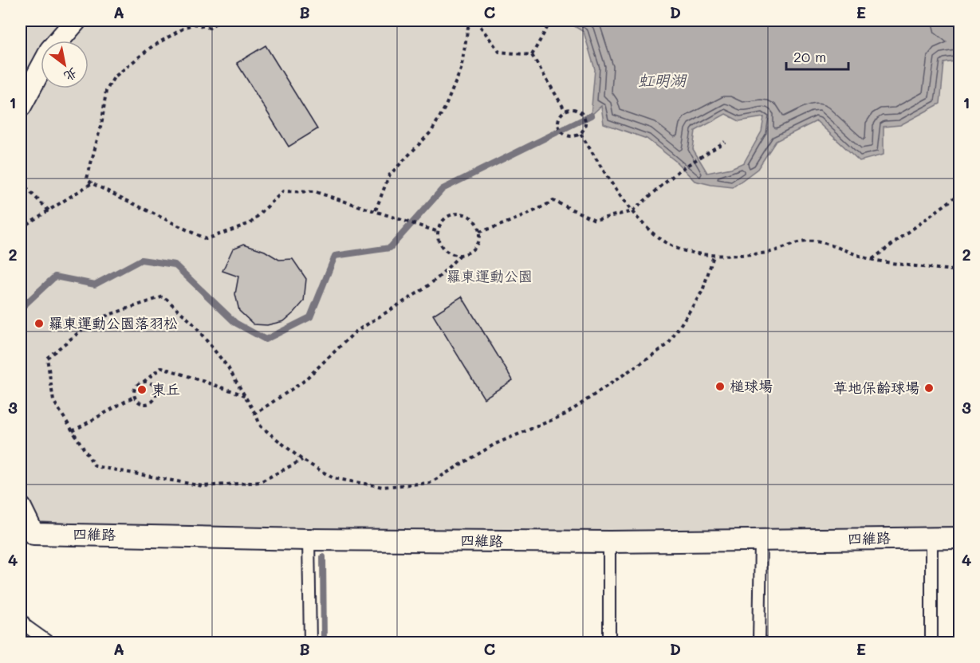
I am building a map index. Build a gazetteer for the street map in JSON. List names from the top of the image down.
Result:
{
  "streets": {
    "street": ["四維路"]
  },
  "water": ["虹明湖"],
  "parks": ["羅東運動公園"],
  "places": [
    "羅東運動公園落羽松",
    "槌球場",
    "草地保齡球場",
    "東丘"
  ],
  "scale_bar": "20 m",
  "north": "bottom right",
  "grid": {
    "columns": [
      "A",
      "B",
      "C",
      "D",
      "E"
    ],
    "rows": [
      "1",
      "2",
      "3",
      "4"
    ]
  }
}
